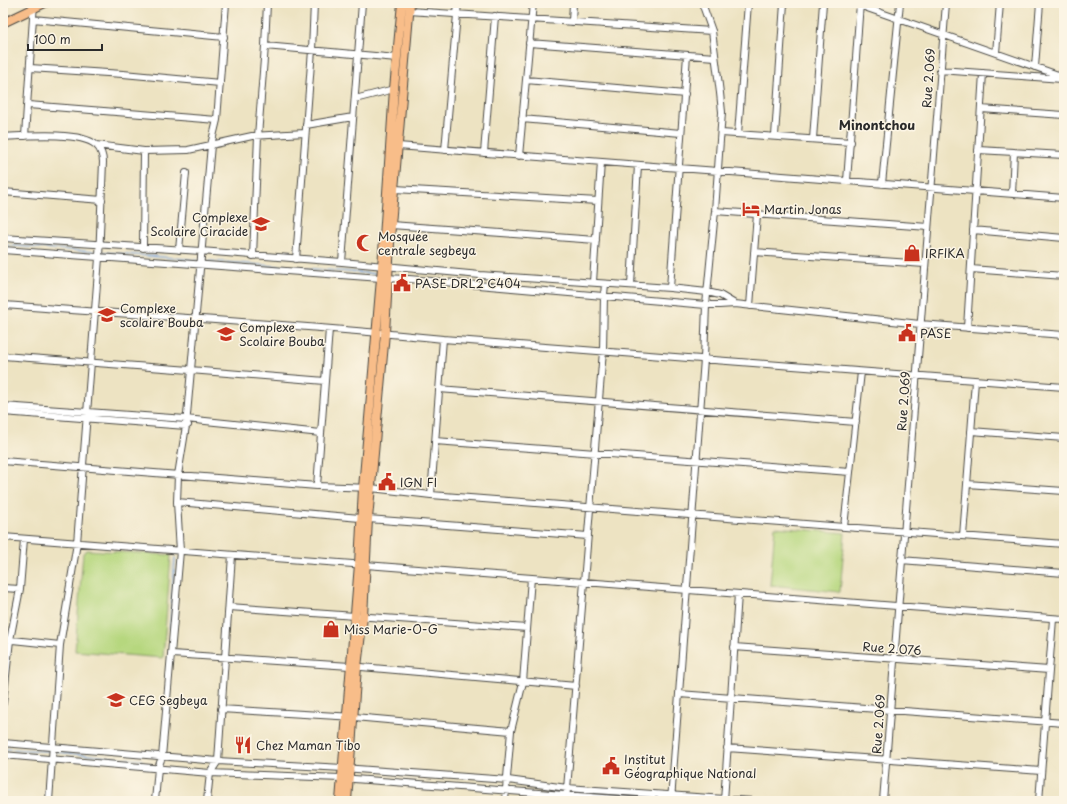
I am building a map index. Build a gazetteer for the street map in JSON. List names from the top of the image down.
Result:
{
  "streets": {
    "street": ["Rue 2.069", "Rue 2.076"]
  },
  "crossings": [
    ["Rue 2.069", "Rue 2.076"]
  ],
  "districts": ["Minontchou"],
  "places": {
    "hotel": ["Martin Jonas"],
    "school or university": [
      "Complexe Scolaire Ciracide",
      "Complexe scolaire Bouba",
      "Complexe Scolaire Bouba",
      "CEG Segbeya"
    ],
    "mosque": ["Mosquée centrale segbeya"],
    "shop": ["IRFIKA", "Miss Marie-O-G"],
    "public building": [
      "PASE DRL2 C404",
      "PASE",
      "IGN FI",
      "Institut Géographique National"
    ],
    "restaurant": ["Chez Maman Tibo"]
  },
  "scale_bar": "100 m"
}
